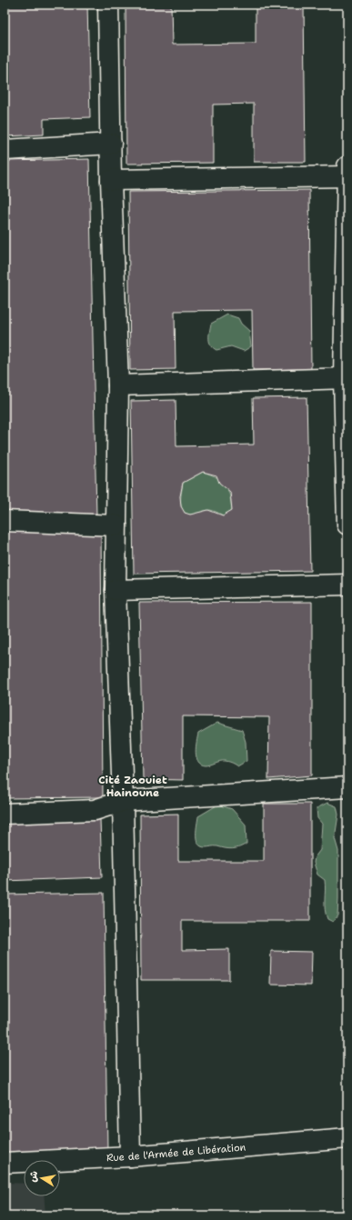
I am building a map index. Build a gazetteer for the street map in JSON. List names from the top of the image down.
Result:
{
  "streets": {
    "street": ["Rue de l'Armée de Libération"]
  },
  "districts": ["Cité Zaouiet Hainoune"],
  "north": "left"
}
